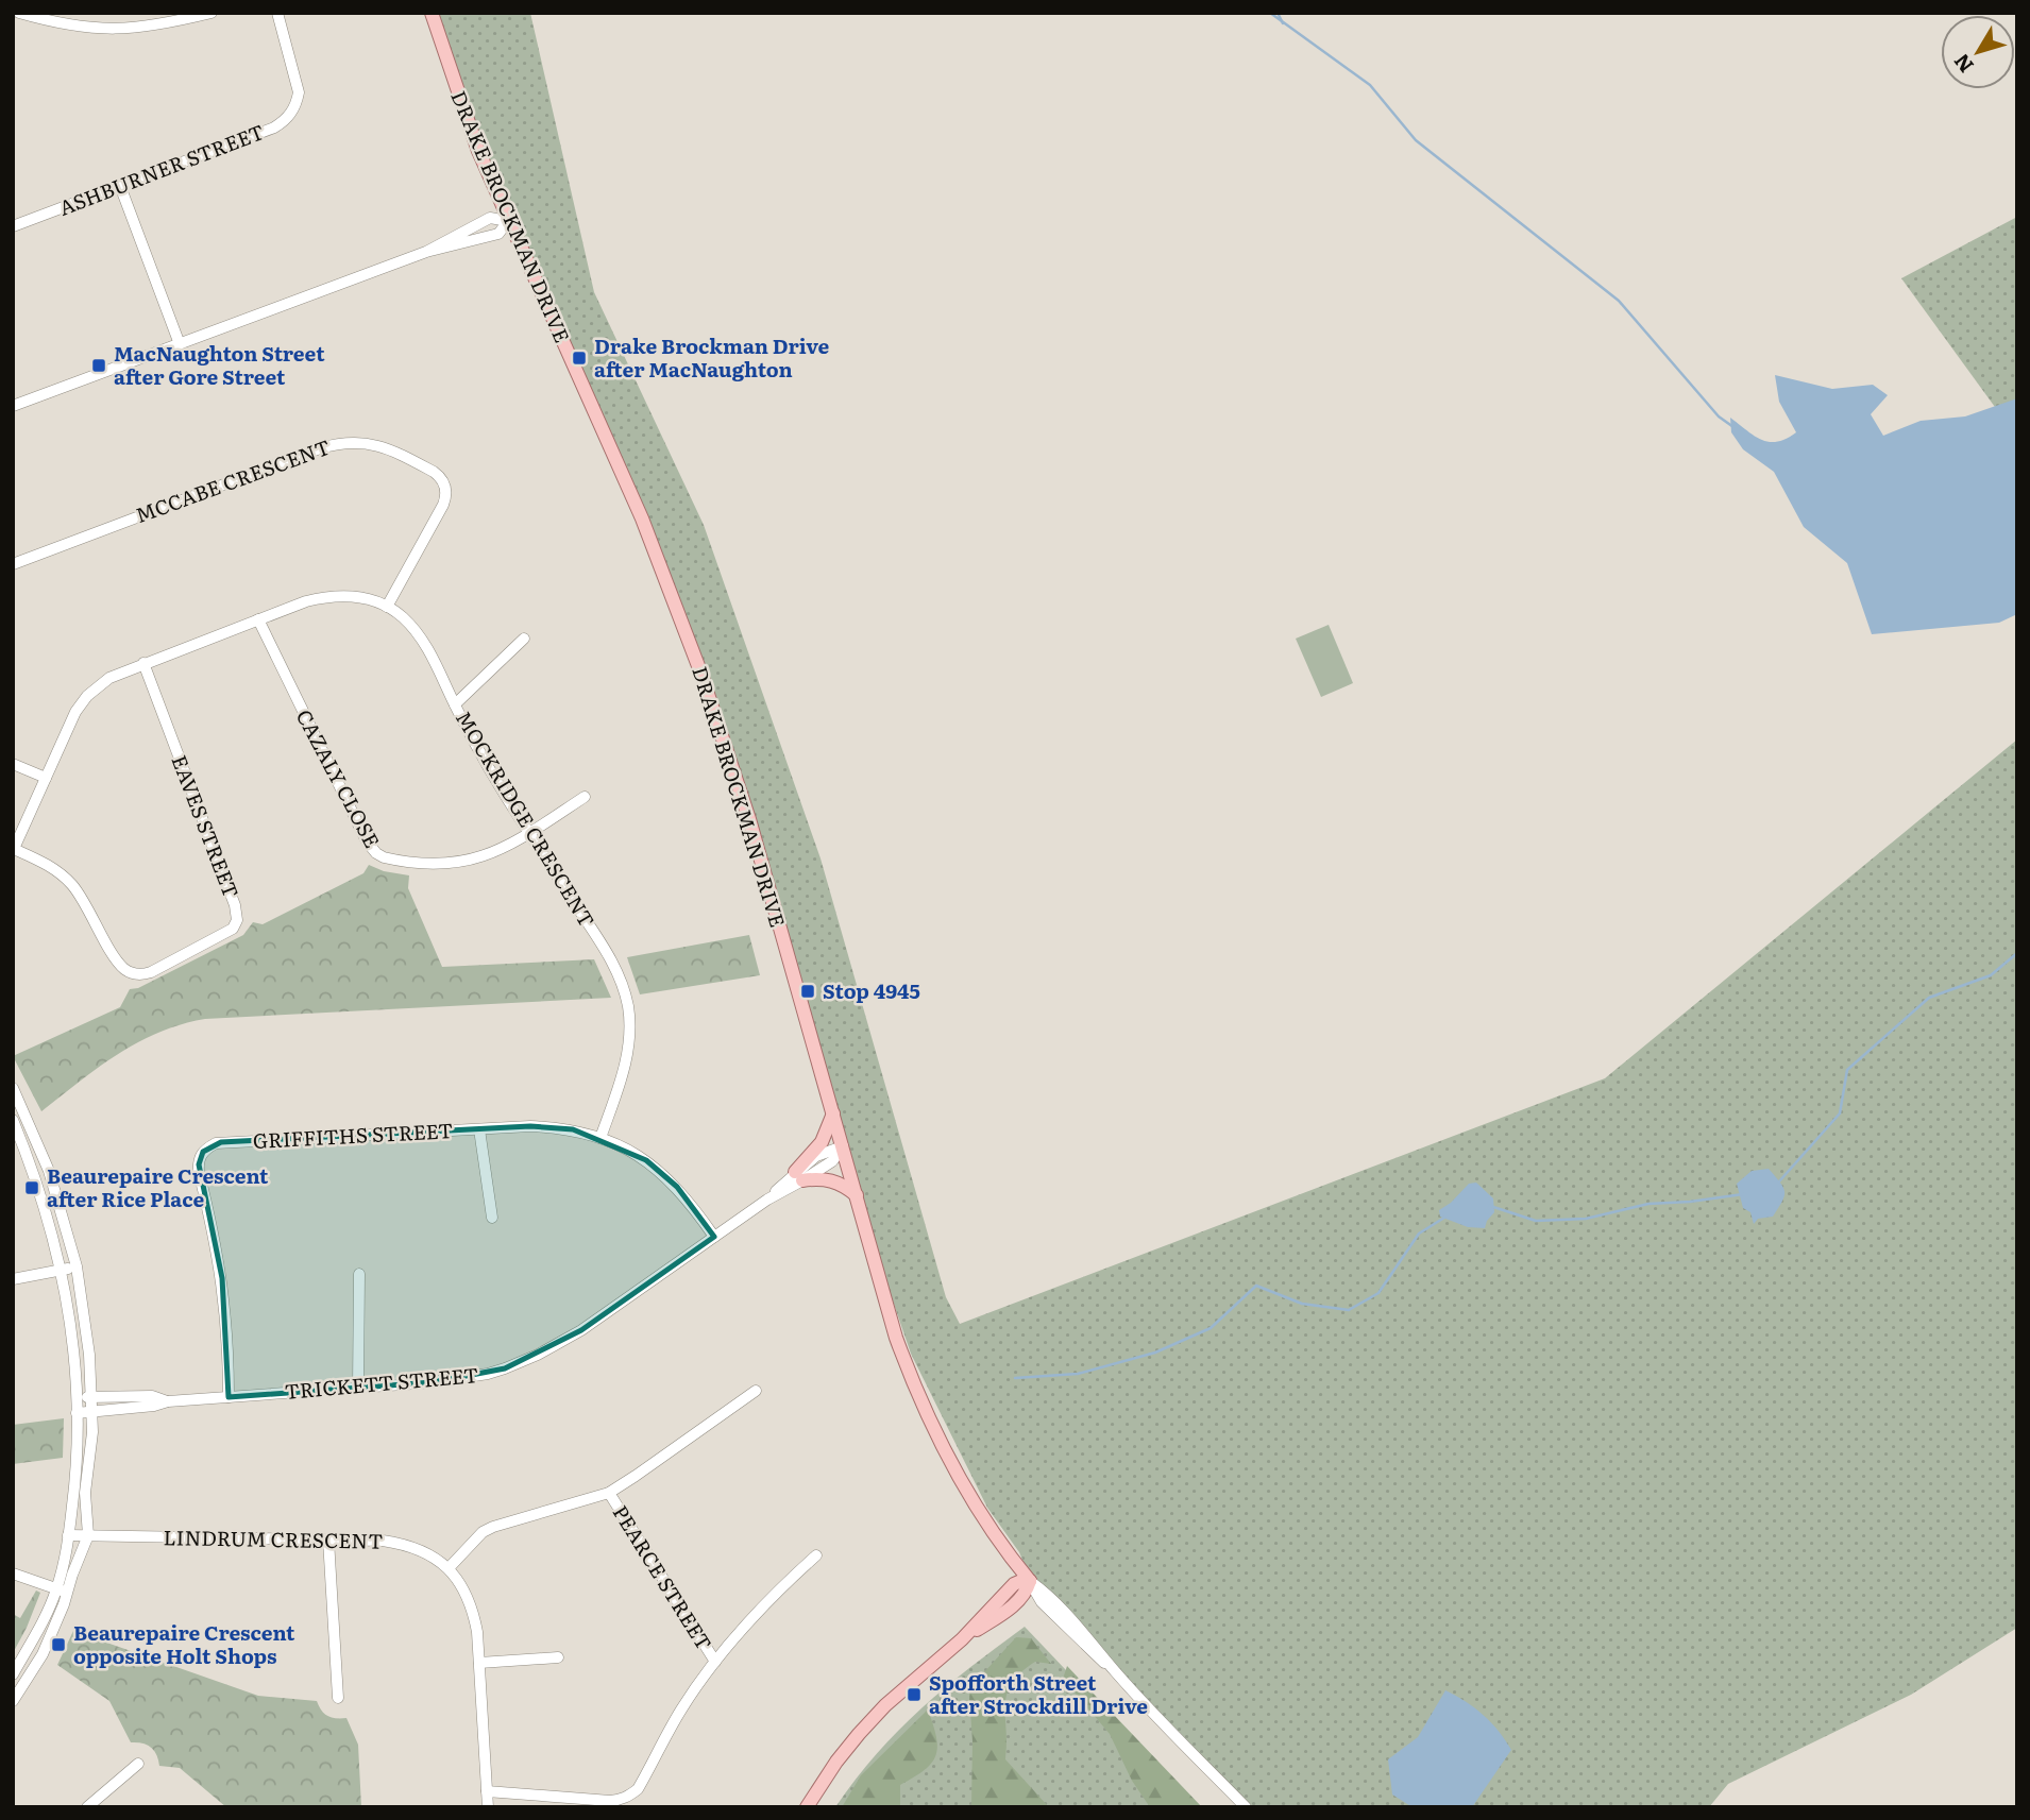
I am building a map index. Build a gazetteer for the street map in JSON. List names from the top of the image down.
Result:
{
  "streets": {
    "main road": ["DRAKE BROCKMAN DRIVE"],
    "street": [
      "ASHBURNER STREET",
      "MCCABE CRESCENT",
      "CAZALY CLOSE",
      "MOCKRIDGE CRESCENT",
      "EAVES STREET",
      "GRIFFITHS STREET",
      "TRICKETT STREET",
      "LINDRUM CRESCENT",
      "PEARCE STREET"
    ]
  },
  "crossings": [
    ["DRAKE BROCKMAN DRIVE", "TRICKETT STREET"],
    ["MCCABE CRESCENT", "MOCKRIDGE CRESCENT"],
    ["CAZALY CLOSE", "MOCKRIDGE CRESCENT"],
    ["MOCKRIDGE CRESCENT", "EAVES STREET"],
    ["MOCKRIDGE CRESCENT", "GRIFFITHS STREET"],
    ["GRIFFITHS STREET", "TRICKETT STREET"]
  ],
  "places": {
    "transit": [
      "Drake Brockman Drive after MacNaughton",
      "MacNaughton Street after Gore Street",
      "Stop 4945",
      "Beaurepaire Crescent after Rice Place",
      "Beaurepaire Crescent opposite Holt Shops",
      "Spofforth Street after Strockdill Drive"
    ]
  },
  "north": "bottom left"
}
